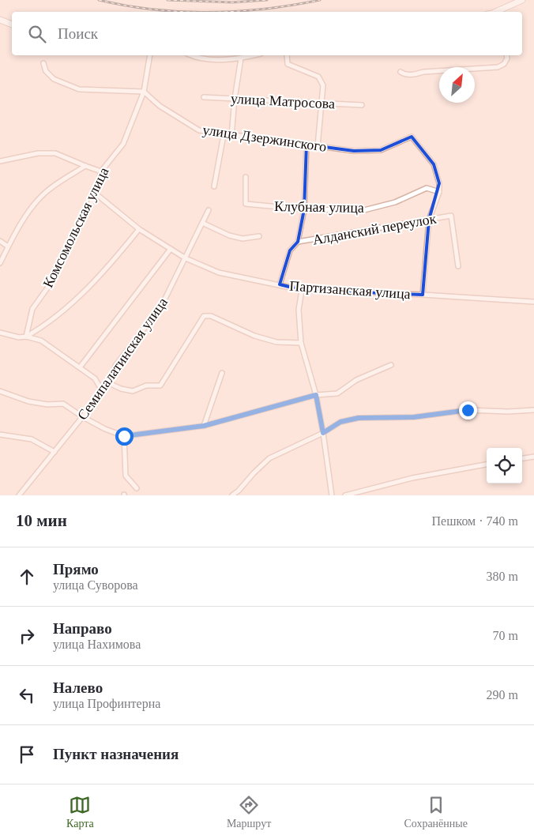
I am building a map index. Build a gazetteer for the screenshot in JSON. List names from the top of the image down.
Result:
{
  "streets": {
    "street": [
      "улица Матросова",
      "улица Дзержинского",
      "Клубная улица",
      "Комсомольская улица",
      "Алданский переулок",
      "Партизанская улица",
      "Семипалатинская улица"
    ]
  },
  "crossings": [
    ["улица Дзержинского", "Клубная улица"],
    ["улица Дзержинского", "Комсомольская улица"],
    ["Комсомольская улица", "Партизанская улица"],
    ["Партизанская улица", "Семипалатинская улица"]
  ],
  "north": "top right",
  "page": {
    "search": "Поиск",
    "heading": ["10 мин", "Пешком · 740 m"],
    "list": [
      ["Прямо", "улица Суворова", "380 m"],
      ["Направо", "улица Нахимова", "70 m"],
      ["Налево", "улица Профинтерна", "290 m"],
      "Пункт назначения"
    ],
    "nav": ["Карта", "Маршрут", "Сохранённые"]
  }
}
